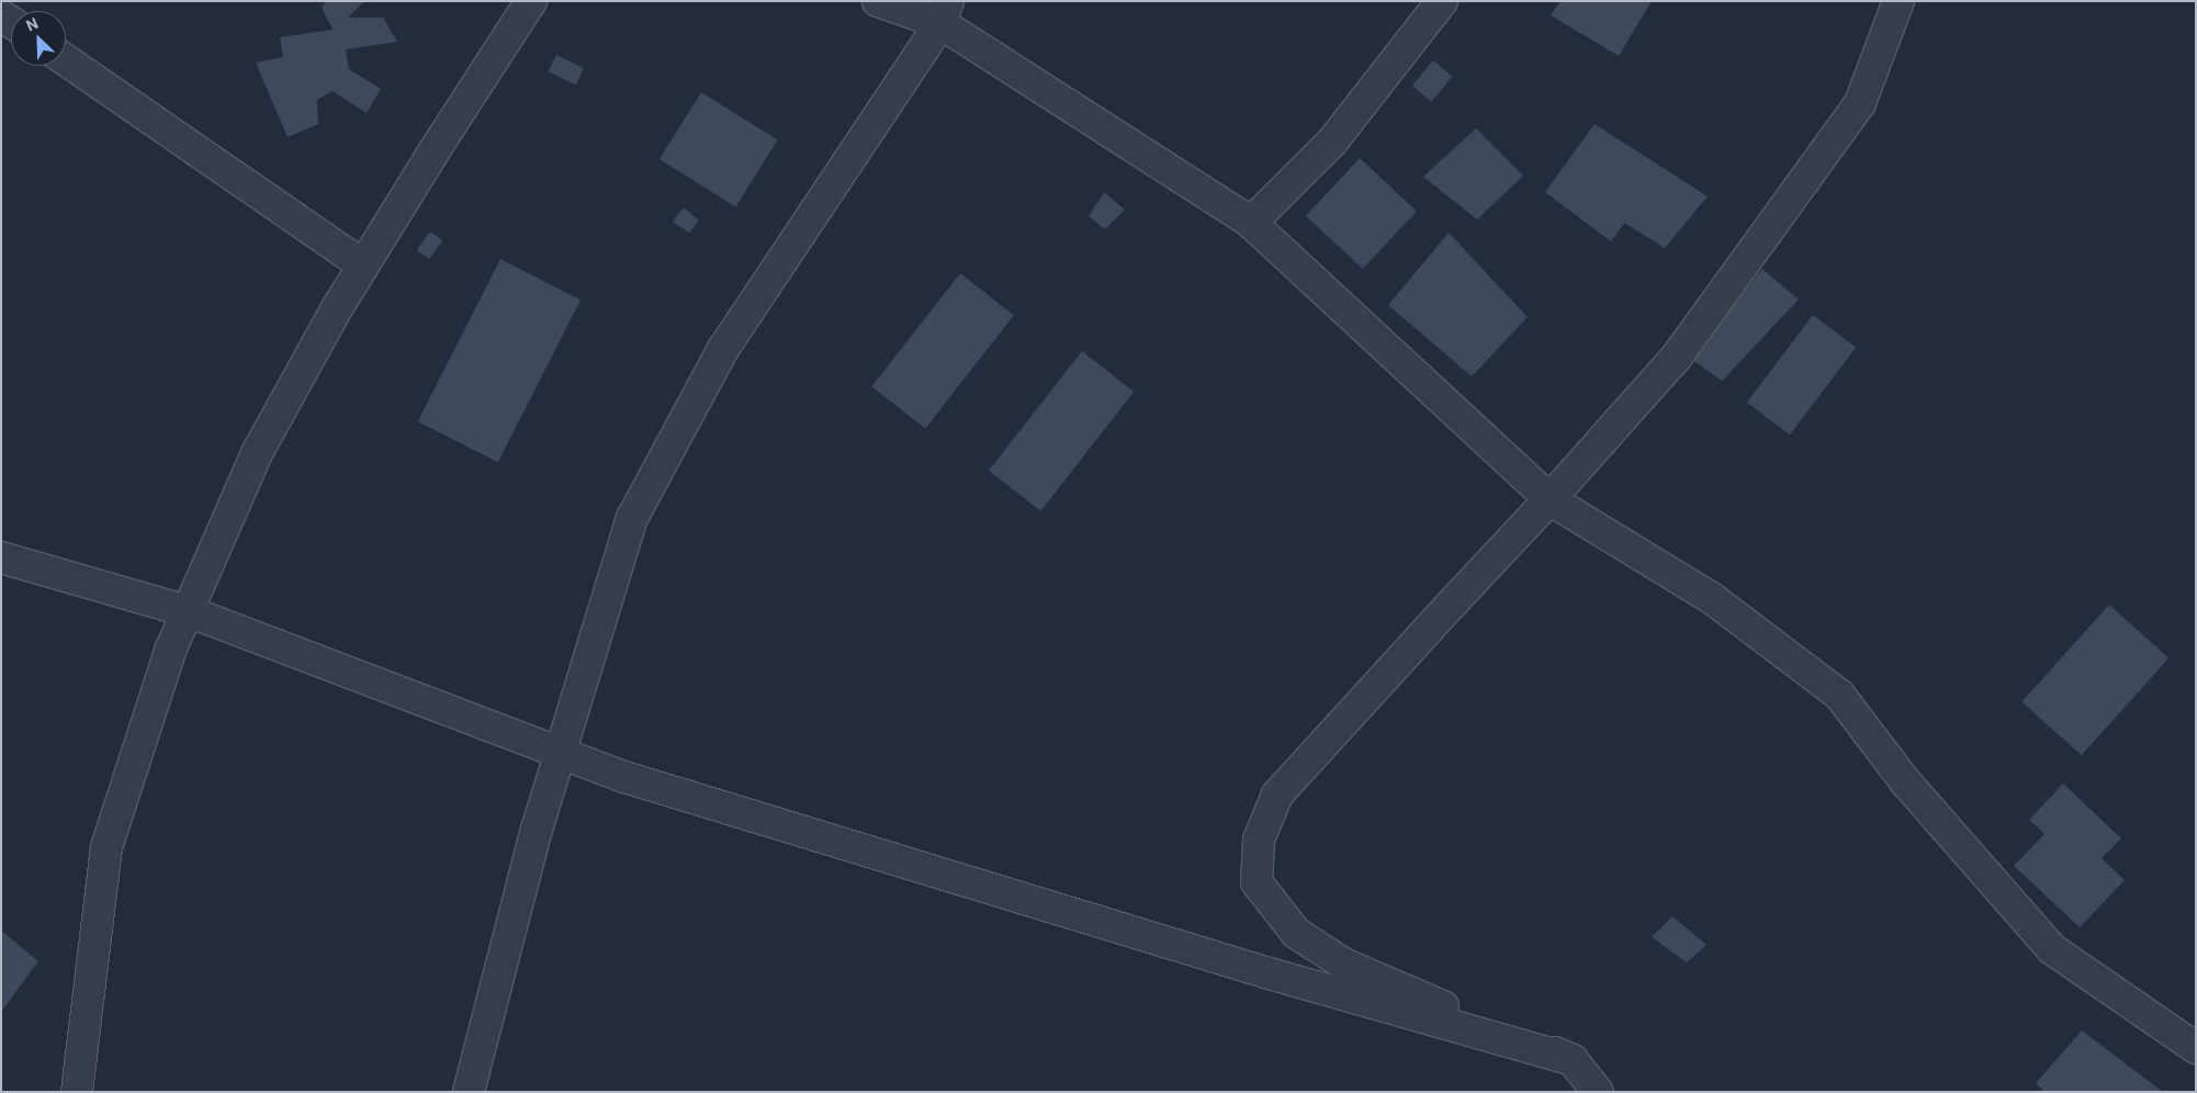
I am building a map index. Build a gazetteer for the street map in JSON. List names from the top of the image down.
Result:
{
  "north": "top left"
}
